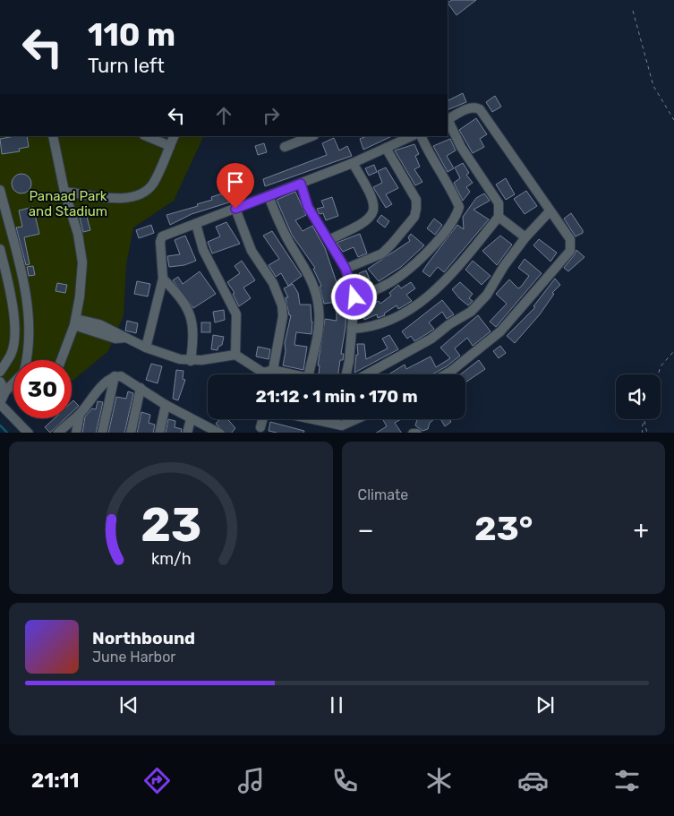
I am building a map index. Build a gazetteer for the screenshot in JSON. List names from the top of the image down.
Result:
{
  "parks": ["Panaad Park and Stadium"],
  "page": {
    "turn": ["110 m", "Turn left"],
    "limit": "30",
    "trip": "21:12 · 1 min · 170 m",
    "tile": "Climate",
    "heat": ["−", "23°", "+"],
    "song": ["Northbound", "June Harbor"],
    "tabs": "21:11",
    "gauge": ["23", "km/h"]
  }
}
